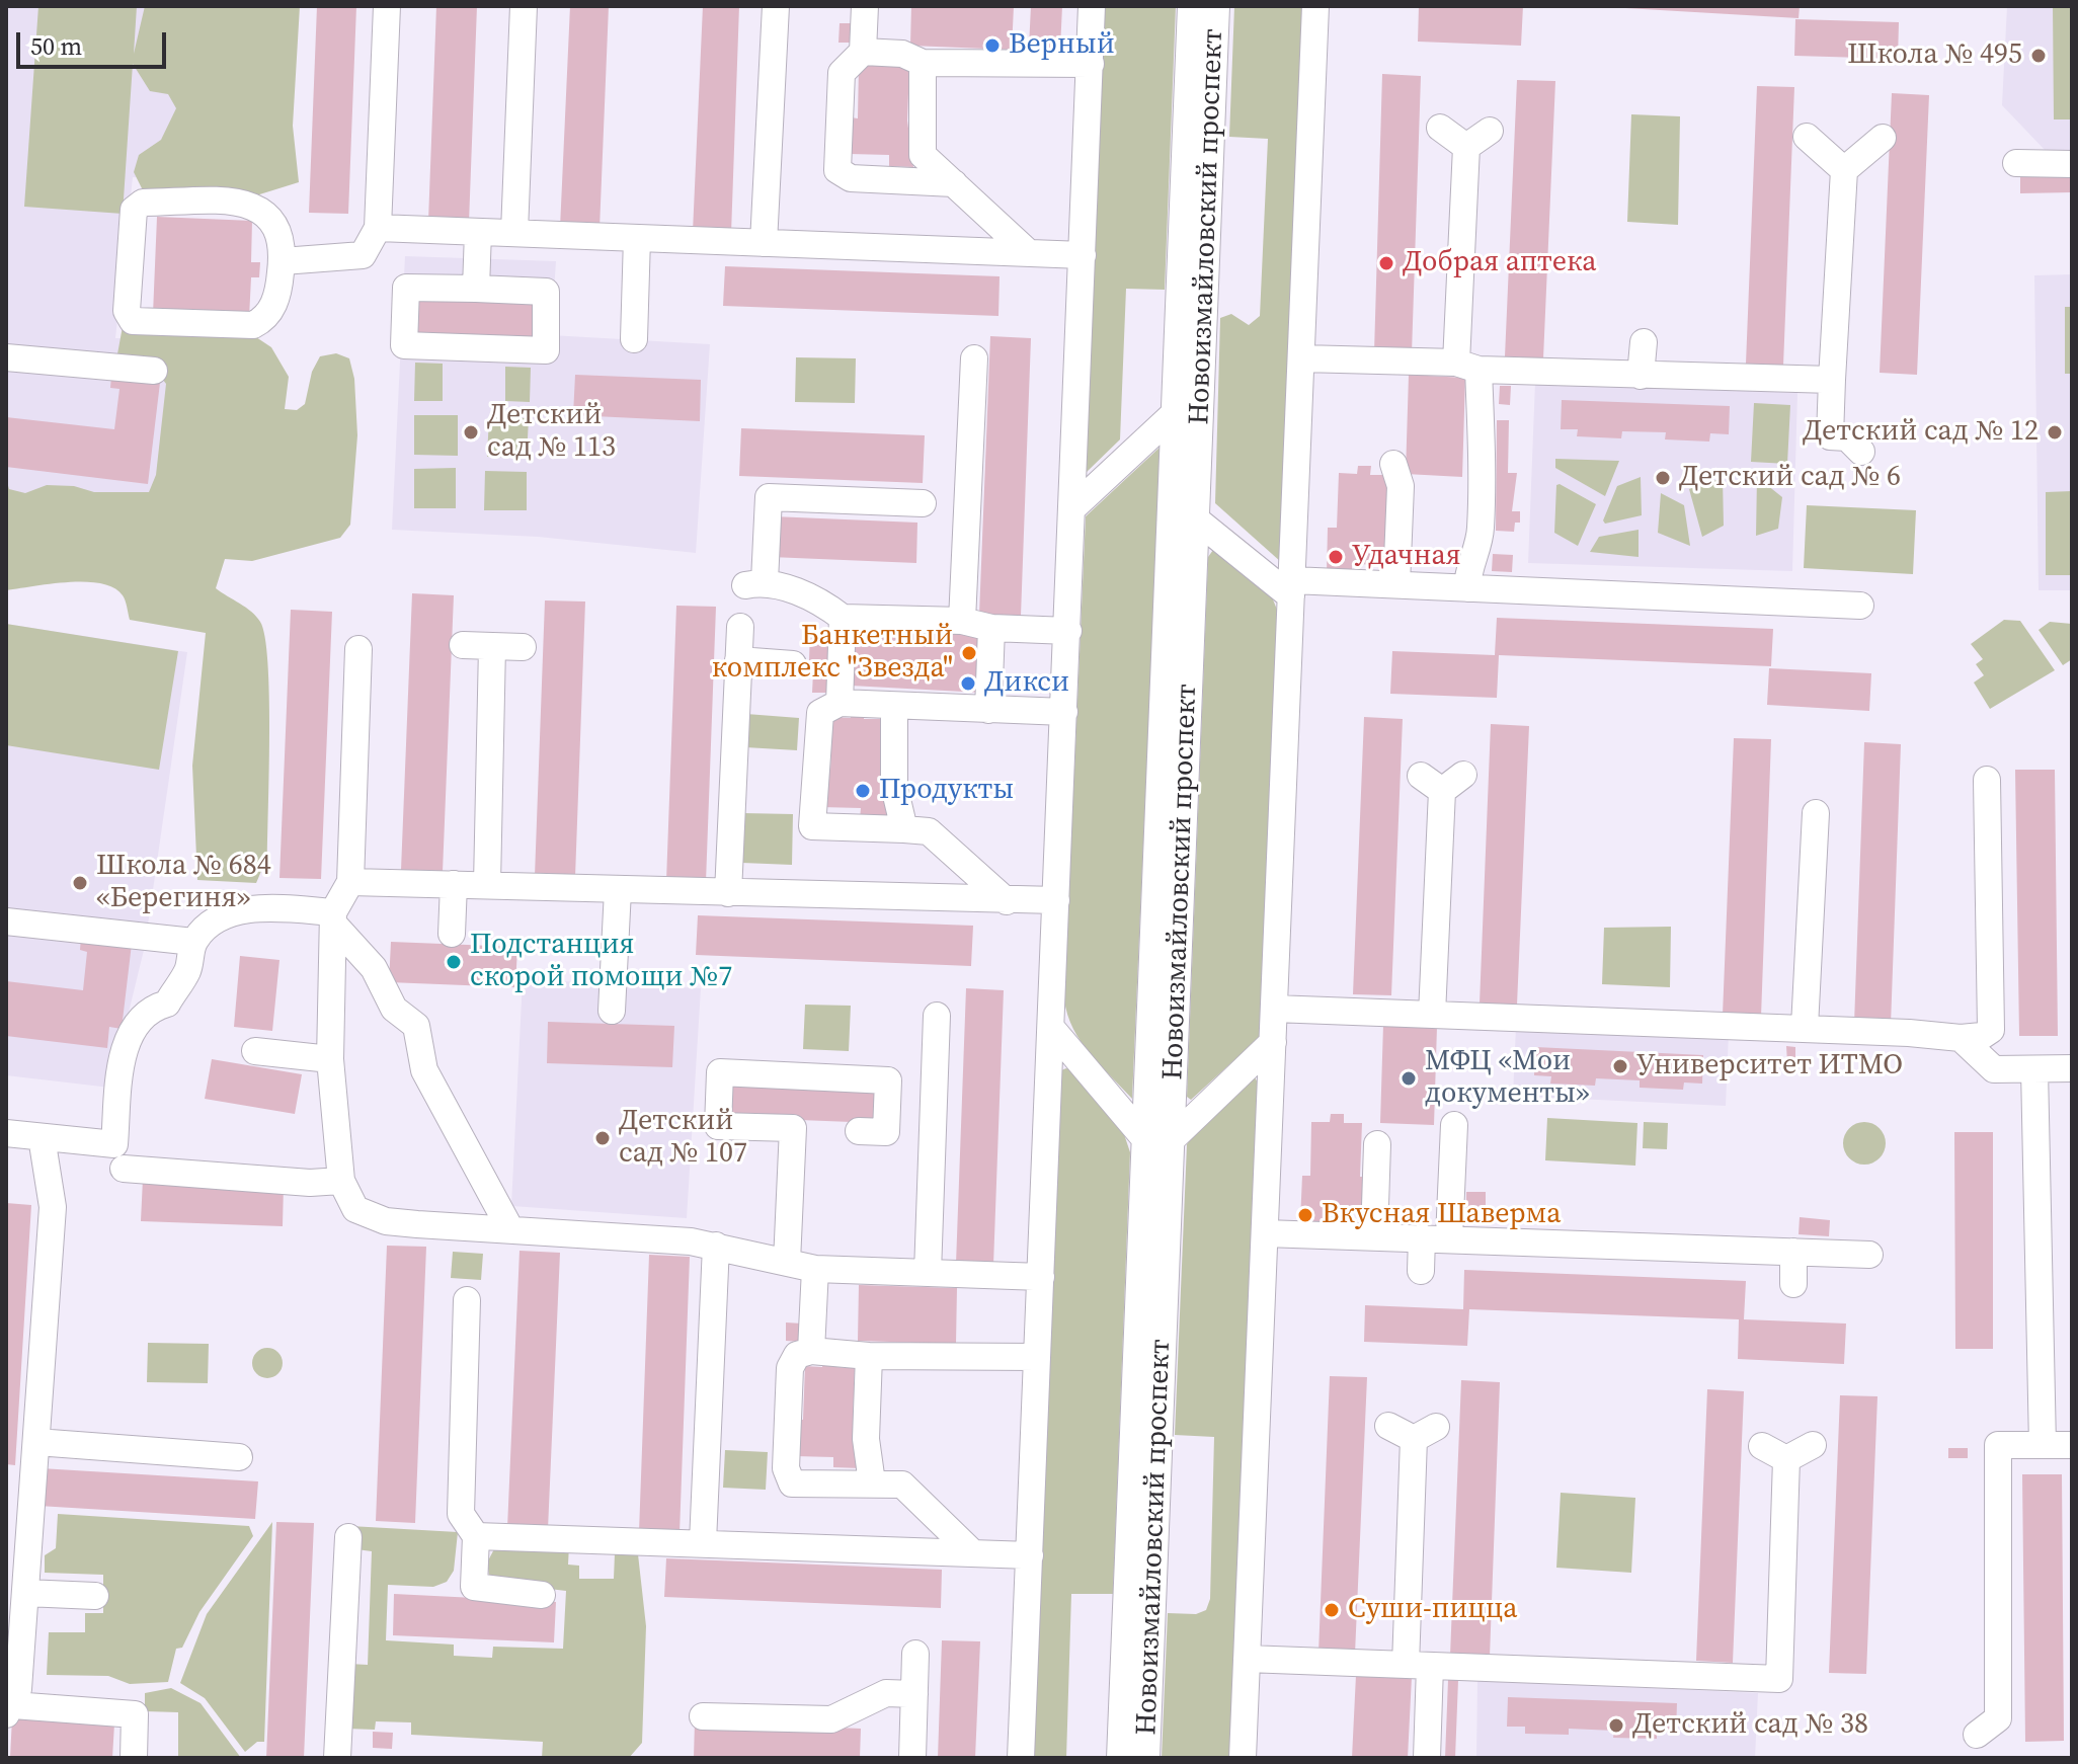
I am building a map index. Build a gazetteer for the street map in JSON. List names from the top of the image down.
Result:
{
  "streets": {
    "street": ["Новоизмайловский проспект"]
  },
  "places": [
    "Верный",
    "Школа № 495",
    "Добрая аптека",
    "Детский сад № 113",
    "Детский сад № 12",
    "Детский сад № 6",
    "Удачная",
    "Банкетный комплекс \"Звезда\"",
    "Дикси",
    "Продукты",
    "Школа № 684 «Берегиня»",
    "Подстанция скорой помощи №7",
    "Университет ИТМО",
    "МФЦ «Мои документы»",
    "Детский сад № 107",
    "Вкусная Шаверма",
    "Суши-пицца",
    "Детский сад № 38"
  ],
  "scale_bar": "50 m"
}
